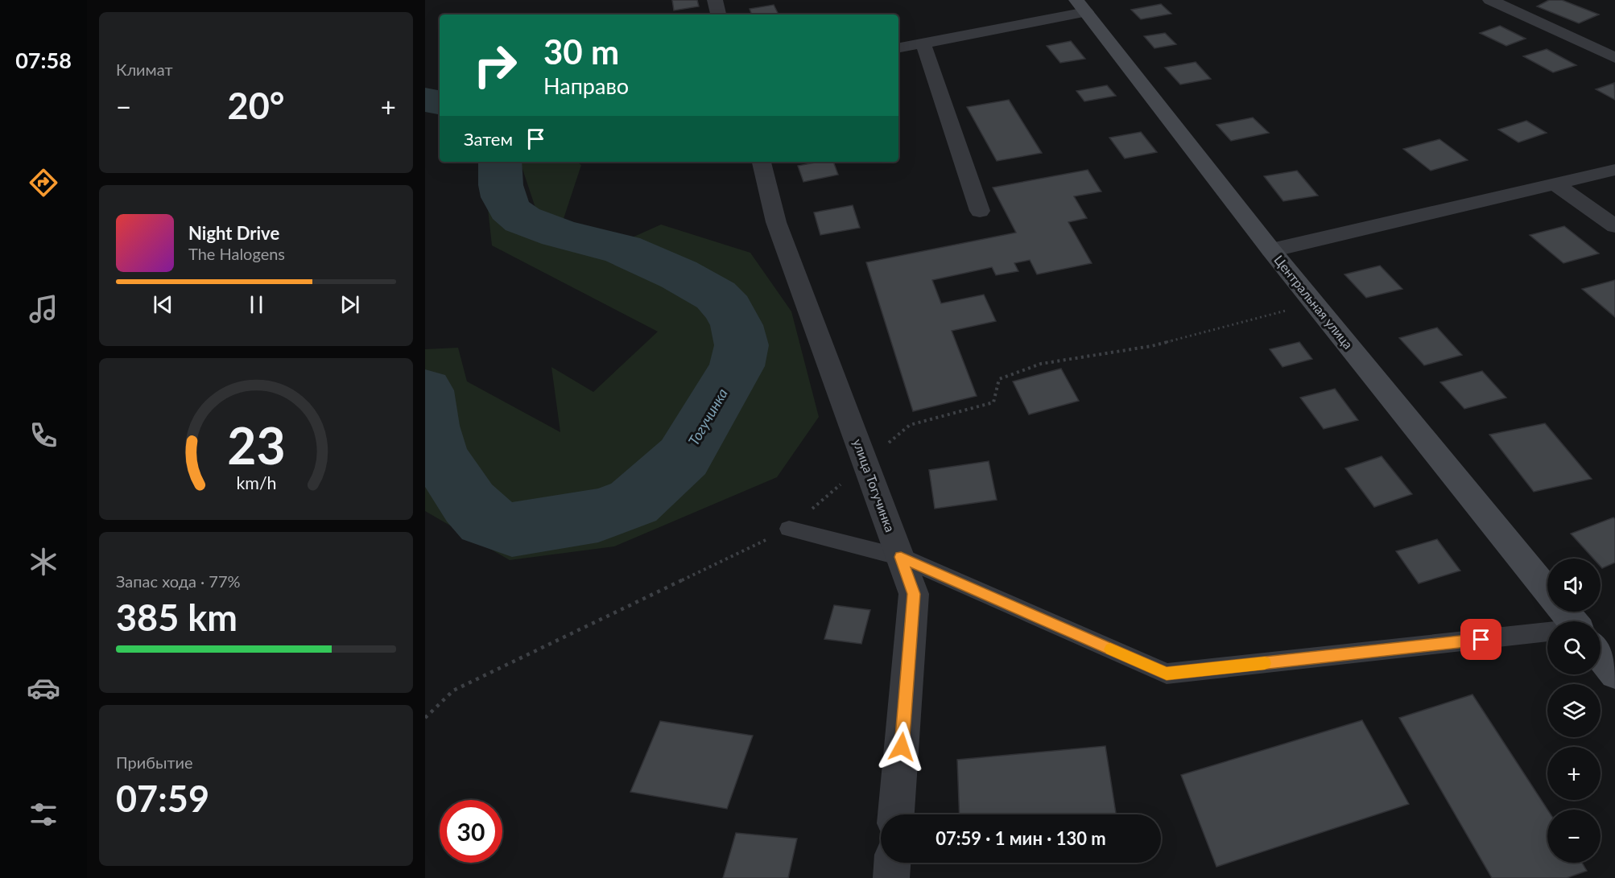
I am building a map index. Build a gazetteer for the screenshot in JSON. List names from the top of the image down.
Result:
{
  "streets": {
    "main road": ["Центральная улица"],
    "street": ["улица Тогучинка"]
  },
  "water": ["Тогучинка"],
  "page": {
    "tabs": "07:58",
    "tile": [
      "Климат",
      ["Запас хода · 77%", "385 km"],
      ["Прибытие", "07:59"]
    ],
    "turn": ["30 m", "Направо"],
    "heat": ["−", "20°", "+"],
    "then": "Затем",
    "song": ["Night Drive", "The Halogens"],
    "map_buttons": ["+", "−"],
    "limit": "30",
    "trip": "07:59 · 1 мин · 130 m",
    "gauge": ["23", "km/h"]
  }
}
